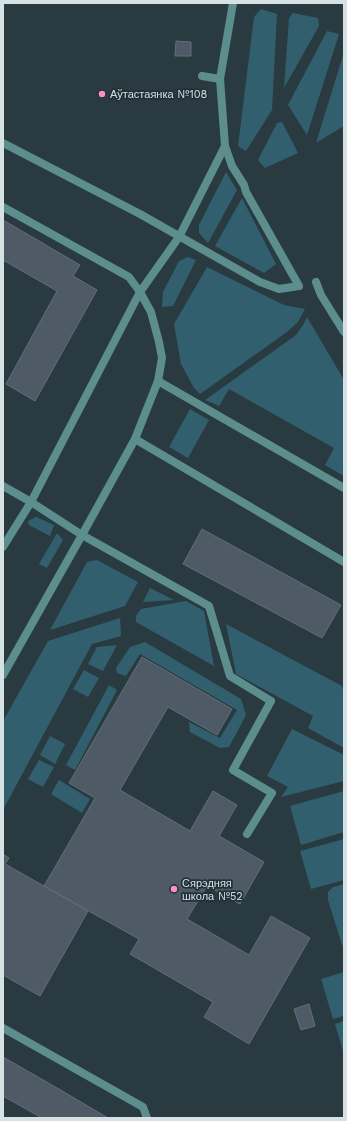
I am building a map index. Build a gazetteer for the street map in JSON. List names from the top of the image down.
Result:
{
  "places": ["Аўтастаянка №108", "Сярэдняя школа №52"]
}
